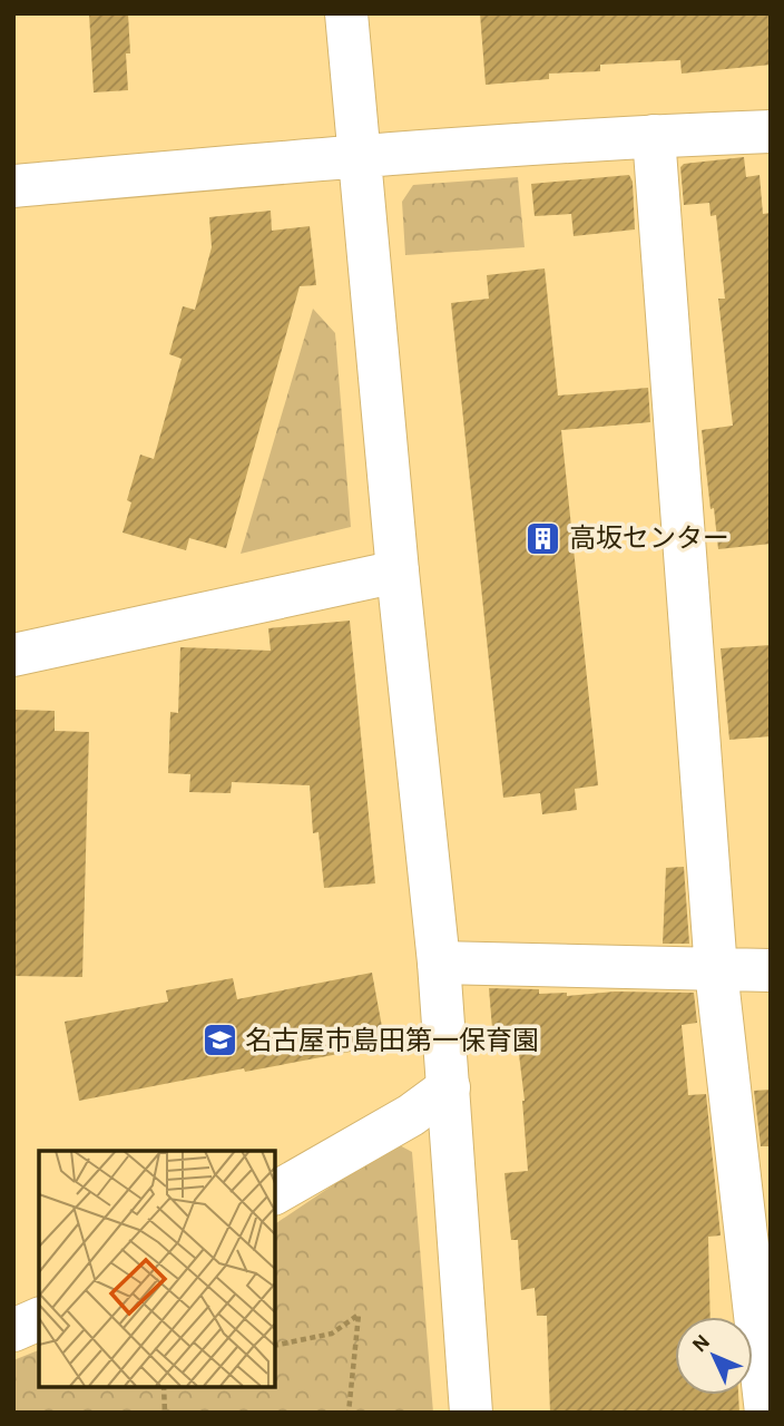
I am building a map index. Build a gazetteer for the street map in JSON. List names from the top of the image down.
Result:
{
  "places": {
    "building": ["高坂センター"],
    "school or university": ["名古屋市島田第一保育園"]
  },
  "north": "top left"
}
